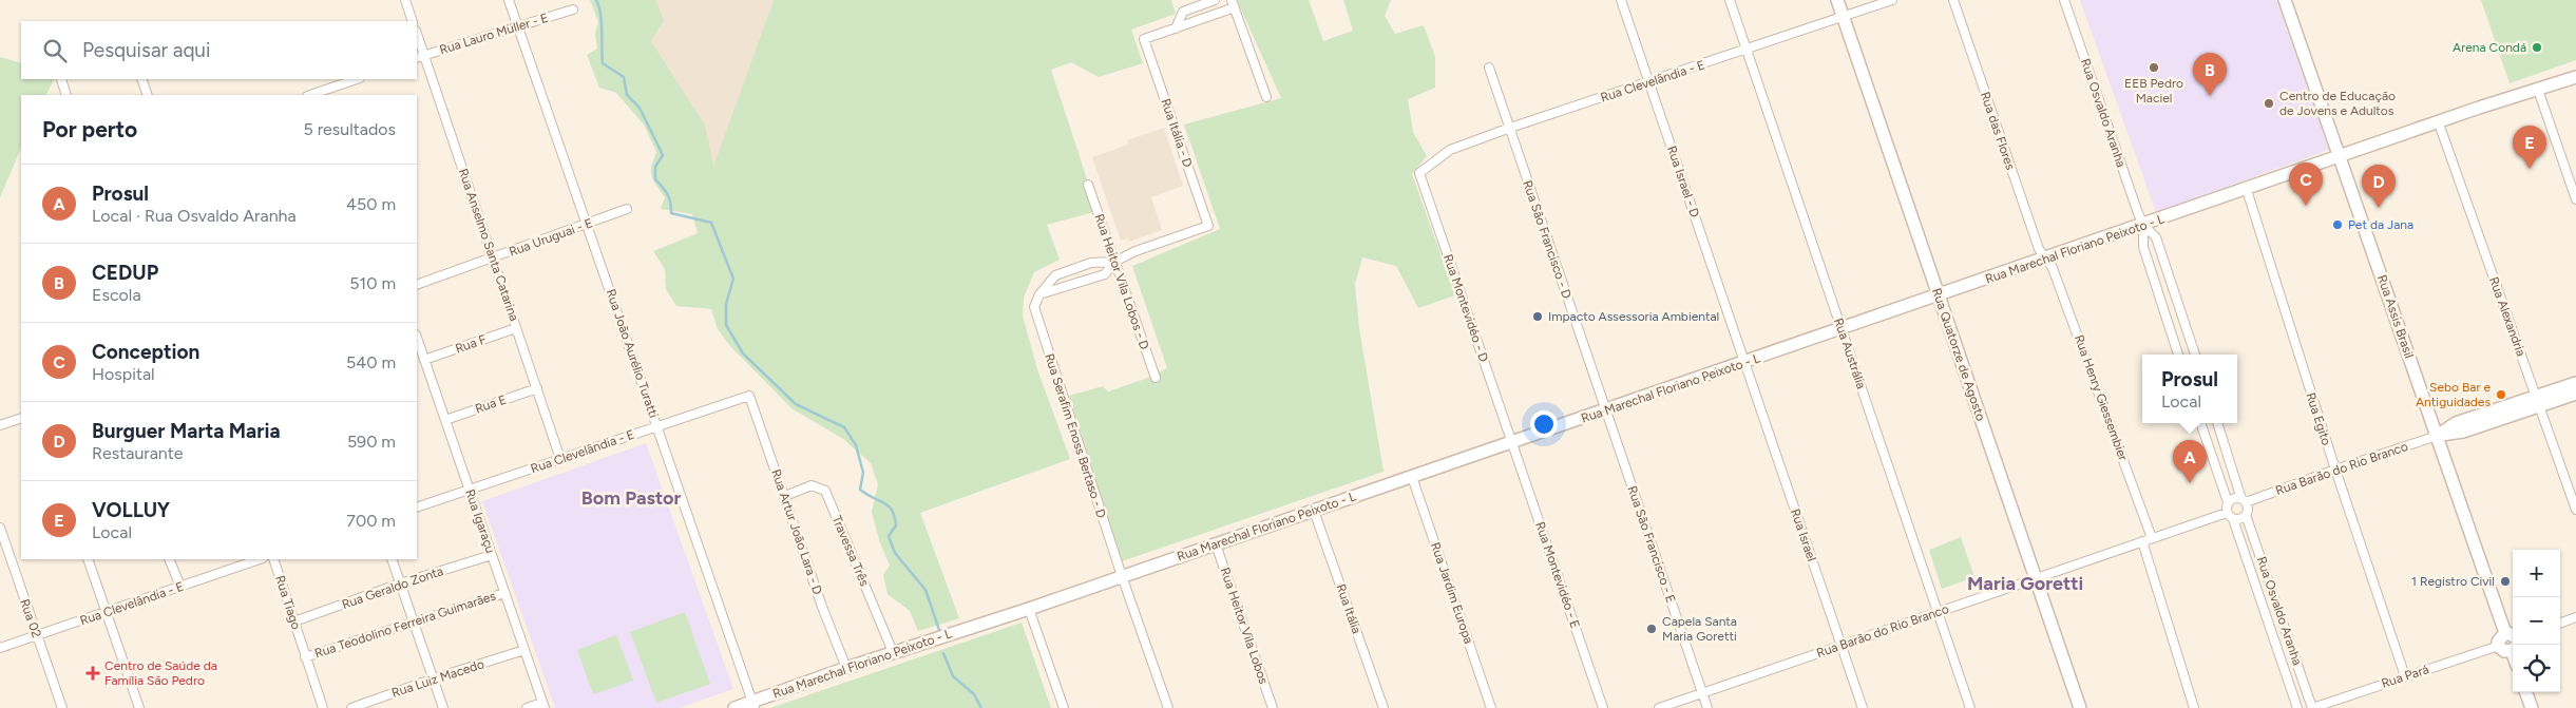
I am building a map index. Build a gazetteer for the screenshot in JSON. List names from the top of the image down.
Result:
{
  "streets": {
    "street": [
      "Rua Lauro Müller - E",
      "Rua Clevelândia - E",
      "Rua Osvaldo Aranha",
      "Rua das Flores",
      "Rua Itália - D",
      "Rua Israel - D",
      "Rua Uruguai - E",
      "Rua São Francisco - D",
      "Rua Anselmo Santa Catarina",
      "Rua Marechal Floriano Peixoto - L",
      "Rua Heitor Vila Lobos - D",
      "Rua Montevidéo - D",
      "Rua Assis Brasil",
      "Rua Alexandria",
      "Rua F",
      "Rua João Aurélio Turatti",
      "Rua Austrália",
      "Rua Quatorze de Agosto",
      "Rua Henry Giessembier",
      "Rua E",
      "Rua Egito",
      "Rua Serafim Enoss Bertaso - D",
      "Rua Barão do Rio Branco",
      "Rua Igaraçu",
      "Rua Artur João Lara - D",
      "Rua Israel",
      "Rua São Francisco - E",
      "Travessa Três",
      "Rua Montevidéo - E",
      "Rua Geraldo Zonta",
      "Rua Jardim Europa",
      "Rua Tiago",
      "Rua Itália",
      "Rua 02",
      "Rua Teodolino Ferreira Guimarães",
      "Rua Heitor Vila Lobos",
      "Rua Pará",
      "Rua Luiz Macedo"
    ]
  },
  "crossings": [
    ["Rua Lauro Müller - E", "Rua Anselmo Santa Catarina"],
    ["Rua Lauro Müller - E", "Rua João Aurélio Turatti"],
    ["Rua Clevelândia - E", "Rua Israel - D"],
    ["Rua Clevelândia - E", "Rua São Francisco - D"],
    ["Rua Clevelândia - E", "Rua Anselmo Santa Catarina"],
    ["Rua Clevelândia - E", "Rua Montevidéo - D"],
    ["Rua Clevelândia - E", "Rua João Aurélio Turatti"],
    ["Rua Clevelândia - E", "Rua Austrália"],
    ["Rua Clevelândia - E", "Rua Quatorze de Agosto"],
    ["Rua Clevelândia - E", "Rua Igaraçu"],
    ["Rua Clevelândia - E", "Rua Artur João Lara - D"],
    ["Rua Clevelândia - E", "Rua 02"],
    ["Rua Osvaldo Aranha", "Rua Marechal Floriano Peixoto - L"],
    ["Rua Osvaldo Aranha", "Rua Barão do Rio Branco"],
    ["Rua Osvaldo Aranha", "Rua Pará"],
    ["Rua das Flores", "Rua Marechal Floriano Peixoto - L"],
    ["Rua das Flores", "Rua Henry Giessembier"],
    ["Rua Itália - D", "Rua Heitor Vila Lobos - D"],
    ["Rua Israel - D", "Rua Marechal Floriano Peixoto - L"],
    ["Rua Israel - D", "Rua Israel"],
    ["Rua Uruguai - E", "Rua Anselmo Santa Catarina"],
    ["Rua Uruguai - E", "Rua João Aurélio Turatti"],
    ["Rua São Francisco - D", "Rua Marechal Floriano Peixoto - L"],
    ["Rua São Francisco - D", "Rua São Francisco - E"],
    ["Rua Anselmo Santa Catarina", "Rua F"],
    ["Rua Anselmo Santa Catarina", "Rua E"],
    ["Rua Marechal Floriano Peixoto - L", "Rua Montevidéo - D"],
    ["Rua Marechal Floriano Peixoto - L", "Rua Assis Brasil"],
    ["Rua Marechal Floriano Peixoto - L", "Rua Alexandria"],
    ["Rua Marechal Floriano Peixoto - L", "Rua João Aurélio Turatti"],
    ["Rua Marechal Floriano Peixoto - L", "Rua Austrália"],
    ["Rua Marechal Floriano Peixoto - L", "Rua Quatorze de Agosto"],
    ["Rua Marechal Floriano Peixoto - L", "Rua Henry Giessembier"],
    ["Rua Marechal Floriano Peixoto - L", "Rua Egito"],
    ["Rua Marechal Floriano Peixoto - L", "Rua Serafim Enoss Bertaso - D"],
    ["Rua Marechal Floriano Peixoto - L", "Rua Artur João Lara - D"],
    ["Rua Marechal Floriano Peixoto - L", "Rua Israel"],
    ["Rua Marechal Floriano Peixoto - L", "Rua São Francisco - E"],
    ["Rua Marechal Floriano Peixoto - L", "Travessa Três"],
    ["Rua Marechal Floriano Peixoto - L", "Rua Montevidéo - E"],
    ["Rua Marechal Floriano Peixoto - L", "Rua Jardim Europa"],
    ["Rua Marechal Floriano Peixoto - L", "Rua Itália"],
    ["Rua Marechal Floriano Peixoto - L", "Rua Heitor Vila Lobos"],
    ["Rua Montevidéo - D", "Rua Montevidéo - E"],
    ["Rua Assis Brasil", "Rua Barão do Rio Branco"],
    ["Rua Alexandria", "Rua Barão do Rio Branco"],
    ["Rua F", "Rua Igaraçu"],
    ["Rua Austrália", "Rua Barão do Rio Branco"],
    ["Rua Quatorze de Agosto", "Rua Barão do Rio Branco"],
    ["Rua Henry Giessembier", "Rua Barão do Rio Branco"],
    ["Rua E", "Rua Igaraçu"],
    ["Rua Egito", "Rua Barão do Rio Branco"],
    ["Rua Egito", "Rua Pará"],
    ["Rua Barão do Rio Branco", "Rua Israel"],
    ["Rua Barão do Rio Branco", "Rua São Francisco - E"],
    ["Rua Igaraçu", "Rua Geraldo Zonta"],
    ["Rua Igaraçu", "Rua Teodolino Ferreira Guimarães"],
    ["Rua Igaraçu", "Rua Luiz Macedo"],
    ["Rua Artur João Lara - D", "Travessa Três"],
    ["Rua Geraldo Zonta", "Rua Tiago"],
    ["Rua Tiago", "Rua Teodolino Ferreira Guimarães"]
  ],
  "districts": ["Bom Pastor", "Maria Goretti"],
  "places": {
    "other": [
      "Arena Condá",
      "EEB Pedro Maciel",
      "Centro de Educação de Jovens e Adultos",
      "Pet da Jana",
      "Impacto Assessoria Ambiental",
      "Sebo Bar e Antiguidades",
      "1 Registro Civil",
      "Capela Santa Maria Goretti"
    ],
    "health": ["Centro de Saúde da Família São Pedro"]
  },
  "page": {
    "search": "Pesquisar aqui",
    "pins": [
      "B",
      "E",
      "C",
      "D",
      "A"
    ],
    "heading": ["Por perto", "5 resultados"],
    "list": [
      {
        "mark": "A",
        "name": "Prosul",
        "note": "Local · Rua Osvaldo Aranha",
        "value": "450 m"
      },
      {
        "mark": "B",
        "name": "CEDUP",
        "note": "Escola",
        "value": "510 m"
      },
      {
        "mark": "C",
        "name": "Conception",
        "note": "Hospital",
        "value": "540 m"
      },
      {
        "mark": "D",
        "name": "Burguer Marta Maria",
        "note": "Restaurante",
        "value": "590 m"
      },
      {
        "mark": "E",
        "name": "VOLLUY",
        "note": "Local",
        "value": "700 m"
      }
    ],
    "popup": ["Prosul", "Local"],
    "map_buttons": ["+", "−"]
  }
}
